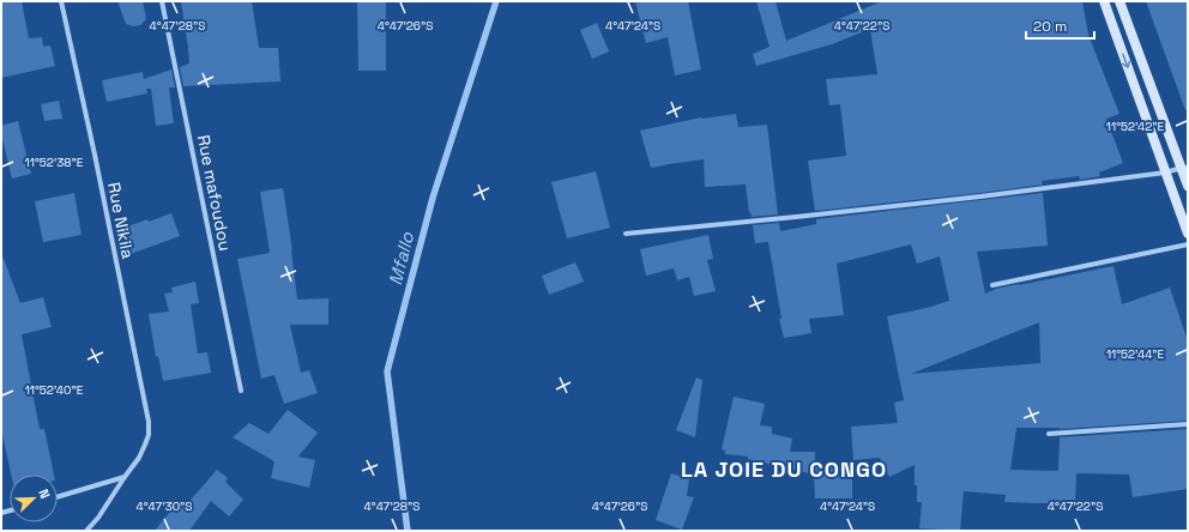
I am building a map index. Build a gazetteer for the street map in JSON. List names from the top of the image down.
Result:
{
  "streets": {
    "street": ["Rue mafoudou", "Rue Nikila"]
  },
  "districts": ["LA JOIE DU CONGO"],
  "water": ["Mfallo"],
  "scale_bar": "20 m",
  "north": "top right",
  "coordinates": [
    "4°47'28\"S",
    "4°47'26\"S",
    "4°47'24\"S",
    "4°47'22\"S",
    "11°52'42\"E",
    "11°52'38\"E",
    "11°52'44\"E",
    "11°52'40\"E",
    "4°47'30\"S"
  ]
}
